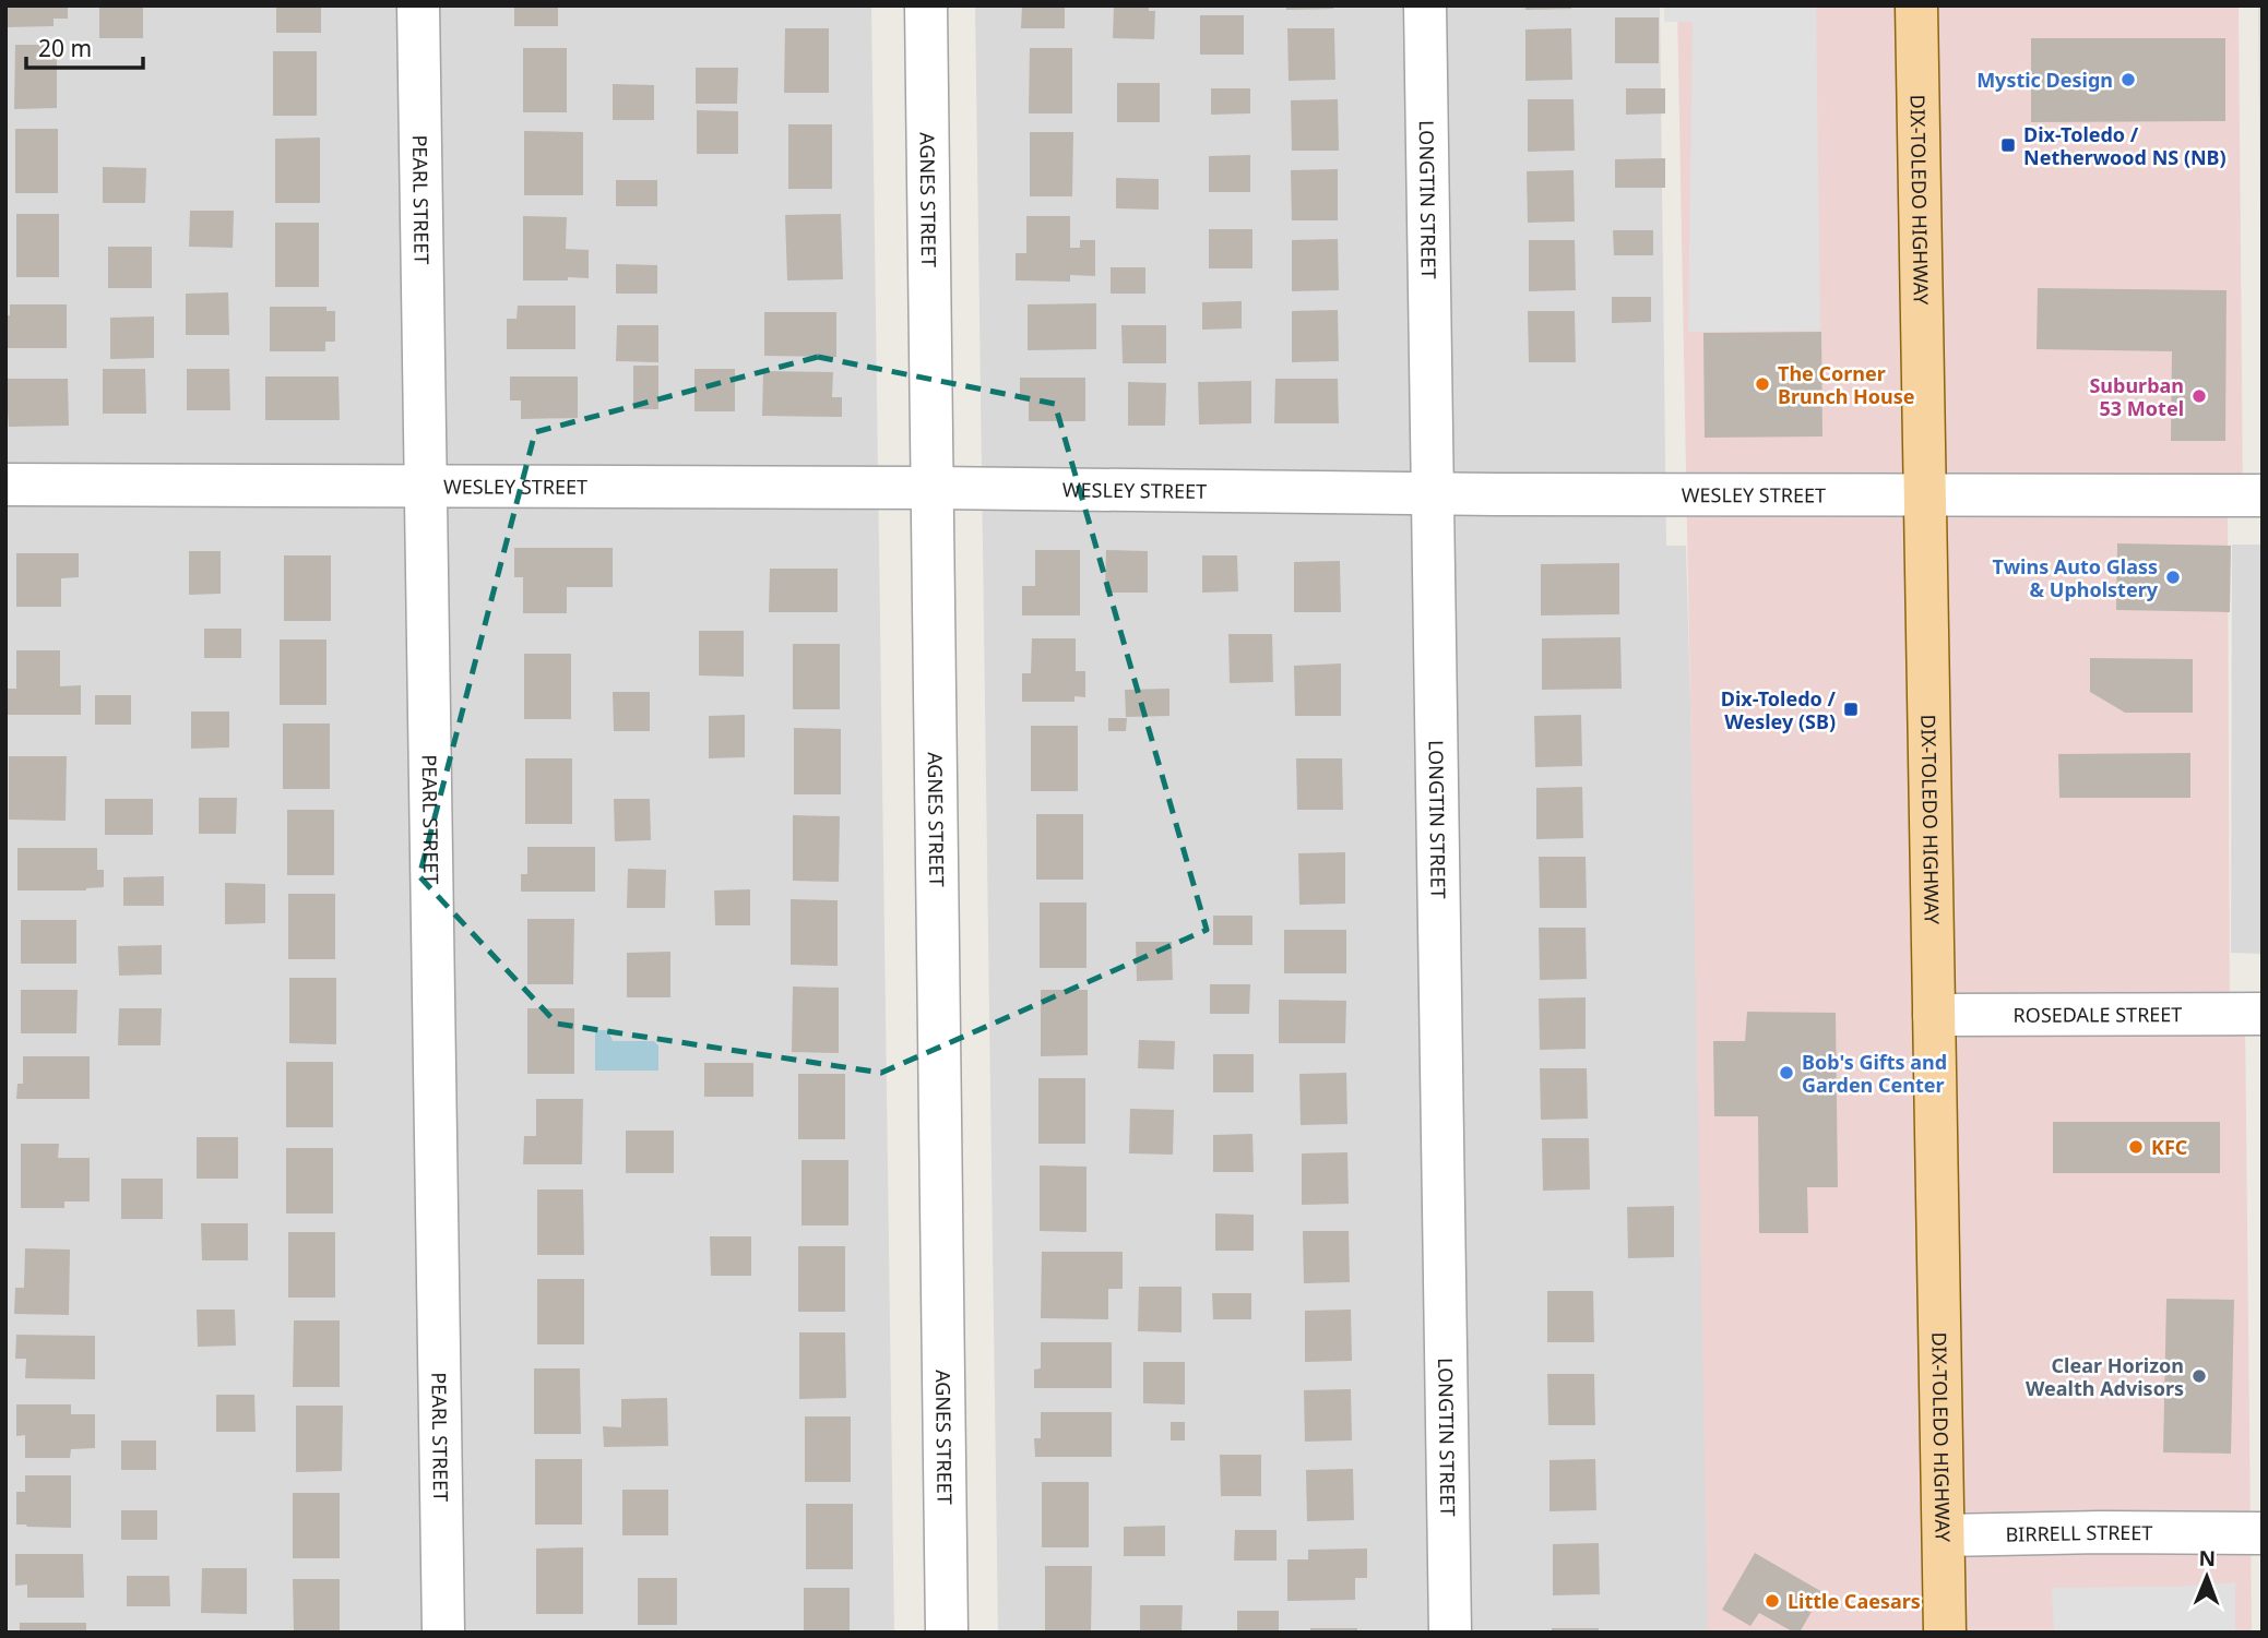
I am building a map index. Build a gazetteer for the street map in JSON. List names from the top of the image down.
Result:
{
  "streets": {
    "main road": ["DIX-TOLEDO HIGHWAY"],
    "street": [
      "PEARL STREET",
      "AGNES STREET",
      "LONGTIN STREET",
      "WESLEY STREET",
      "ROSEDALE STREET",
      "BIRRELL STREET"
    ]
  },
  "crossings": [
    ["PEARL STREET", "WESLEY STREET"],
    ["AGNES STREET", "WESLEY STREET"],
    ["LONGTIN STREET", "WESLEY STREET"],
    ["DIX-TOLEDO HIGHWAY", "WESLEY STREET"],
    ["DIX-TOLEDO HIGHWAY", "ROSEDALE STREET"],
    ["DIX-TOLEDO HIGHWAY", "BIRRELL STREET"]
  ],
  "places": {
    "other": [
      "Mystic Design",
      "The Corner Brunch House",
      "Suburban 53 Motel",
      "Twins Auto Glass & Upholstery",
      "Bob's Gifts and Garden Center",
      "KFC",
      "Clear Horizon Wealth Advisors",
      "Little Caesars"
    ],
    "transit": ["Dix-Toledo / Netherwood NS (NB)", "Dix-Toledo / Wesley (SB)"]
  },
  "scale_bar": "20 m",
  "north": "top"
}
